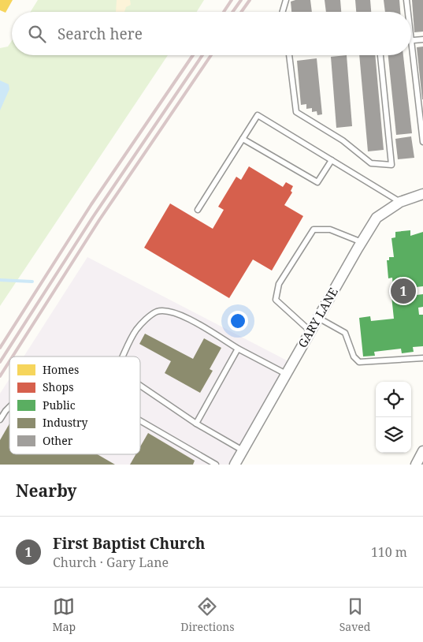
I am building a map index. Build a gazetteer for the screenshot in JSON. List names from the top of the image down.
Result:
{
  "streets": {
    "street": ["GARY LANE"]
  },
  "legend": [
    "Homes",
    "Shops",
    "Public",
    "Industry",
    "Other"
  ],
  "page": {
    "search": "Search here",
    "pins": "1",
    "heading": "Nearby",
    "list": [
      {
        "mark": "1",
        "name": "First Baptist Church",
        "note": "Church · Gary Lane",
        "value": "110 m"
      }
    ],
    "nav": ["Map", "Directions", "Saved"]
  }
}
